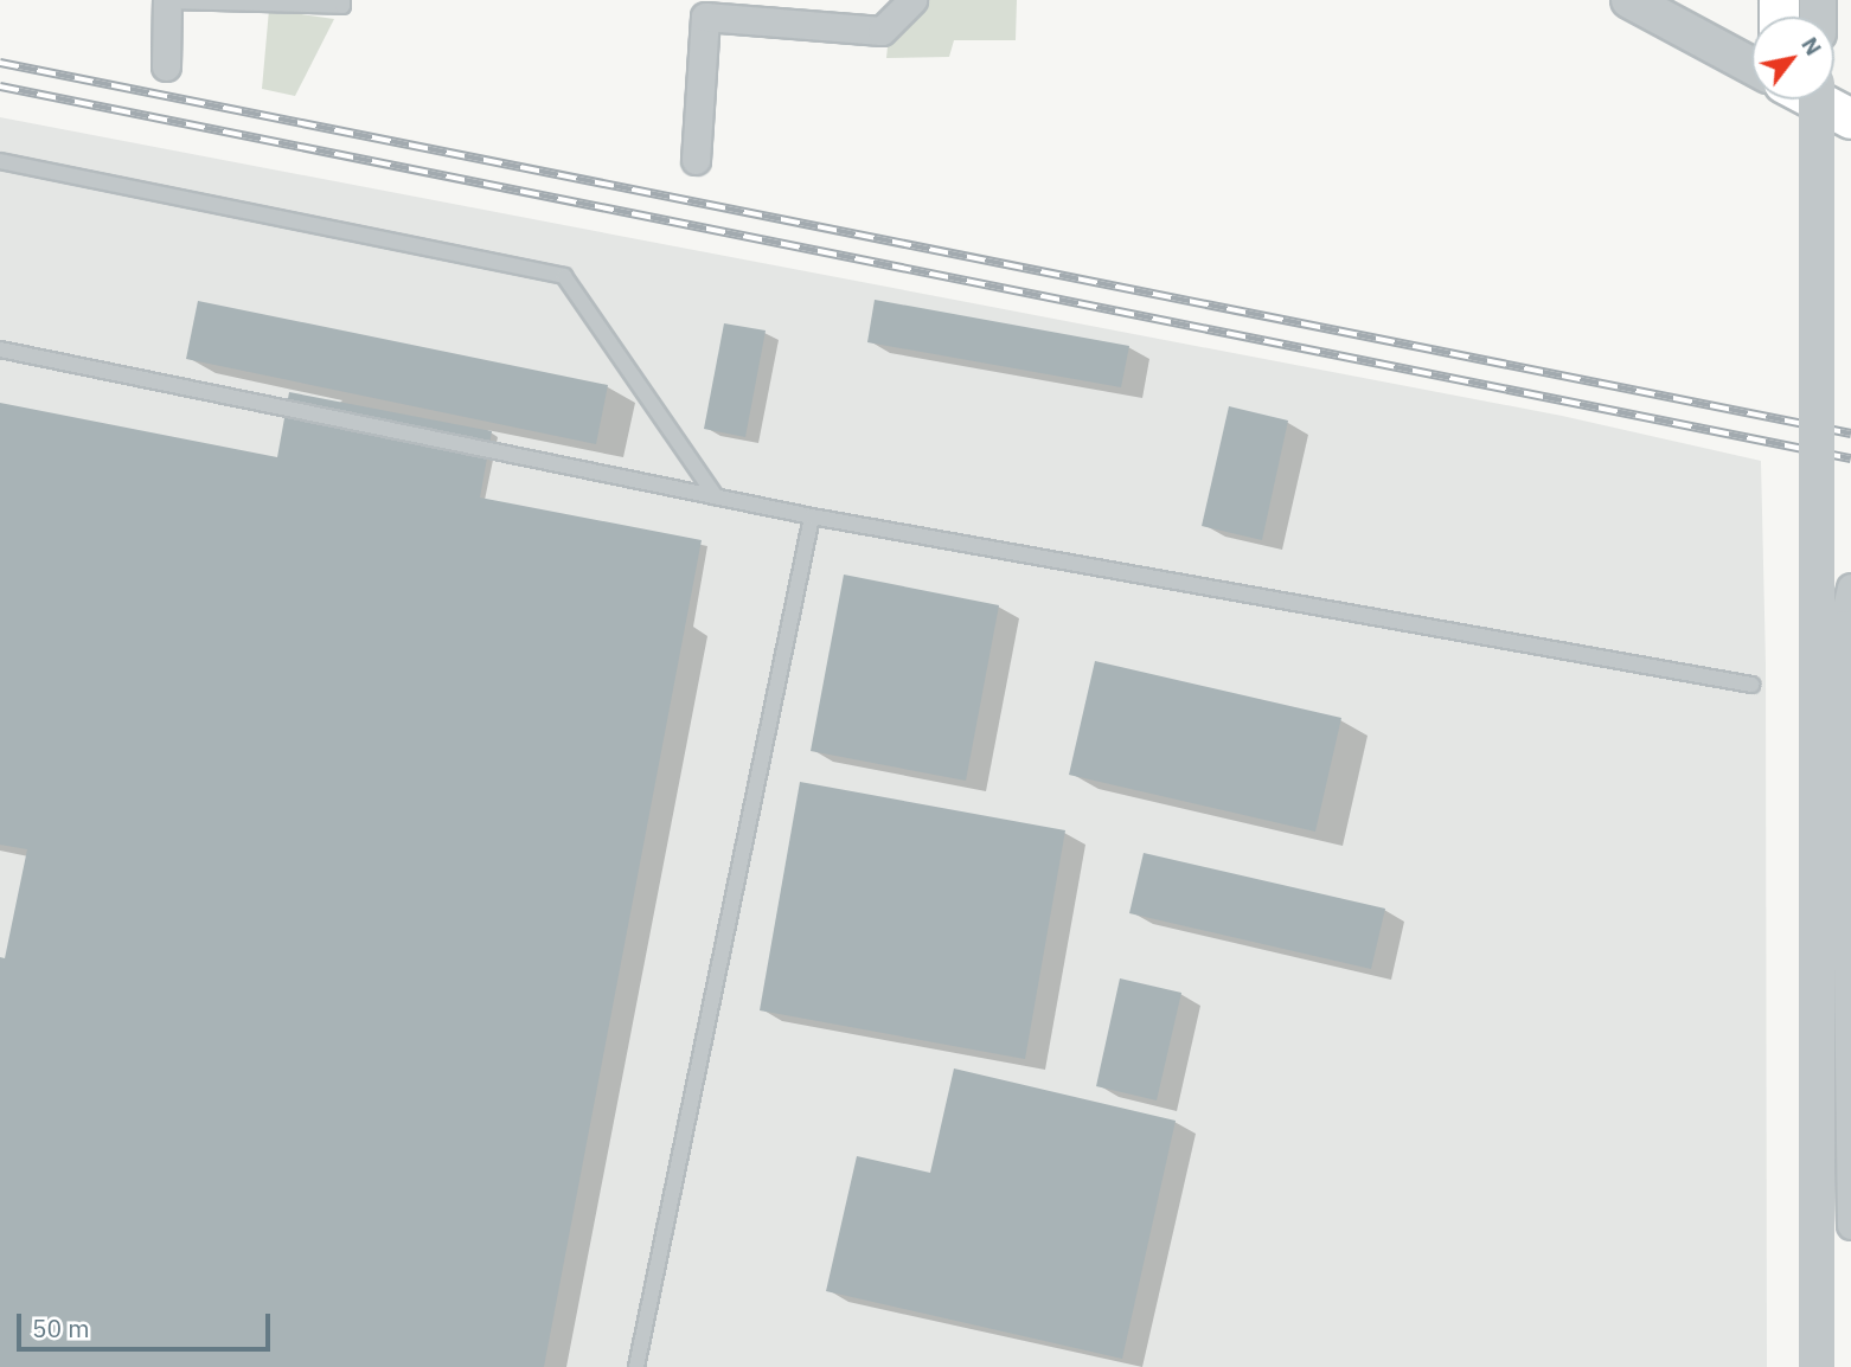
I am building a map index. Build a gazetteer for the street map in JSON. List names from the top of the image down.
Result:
{
  "scale_bar": "50 m",
  "north": "top right"
}
